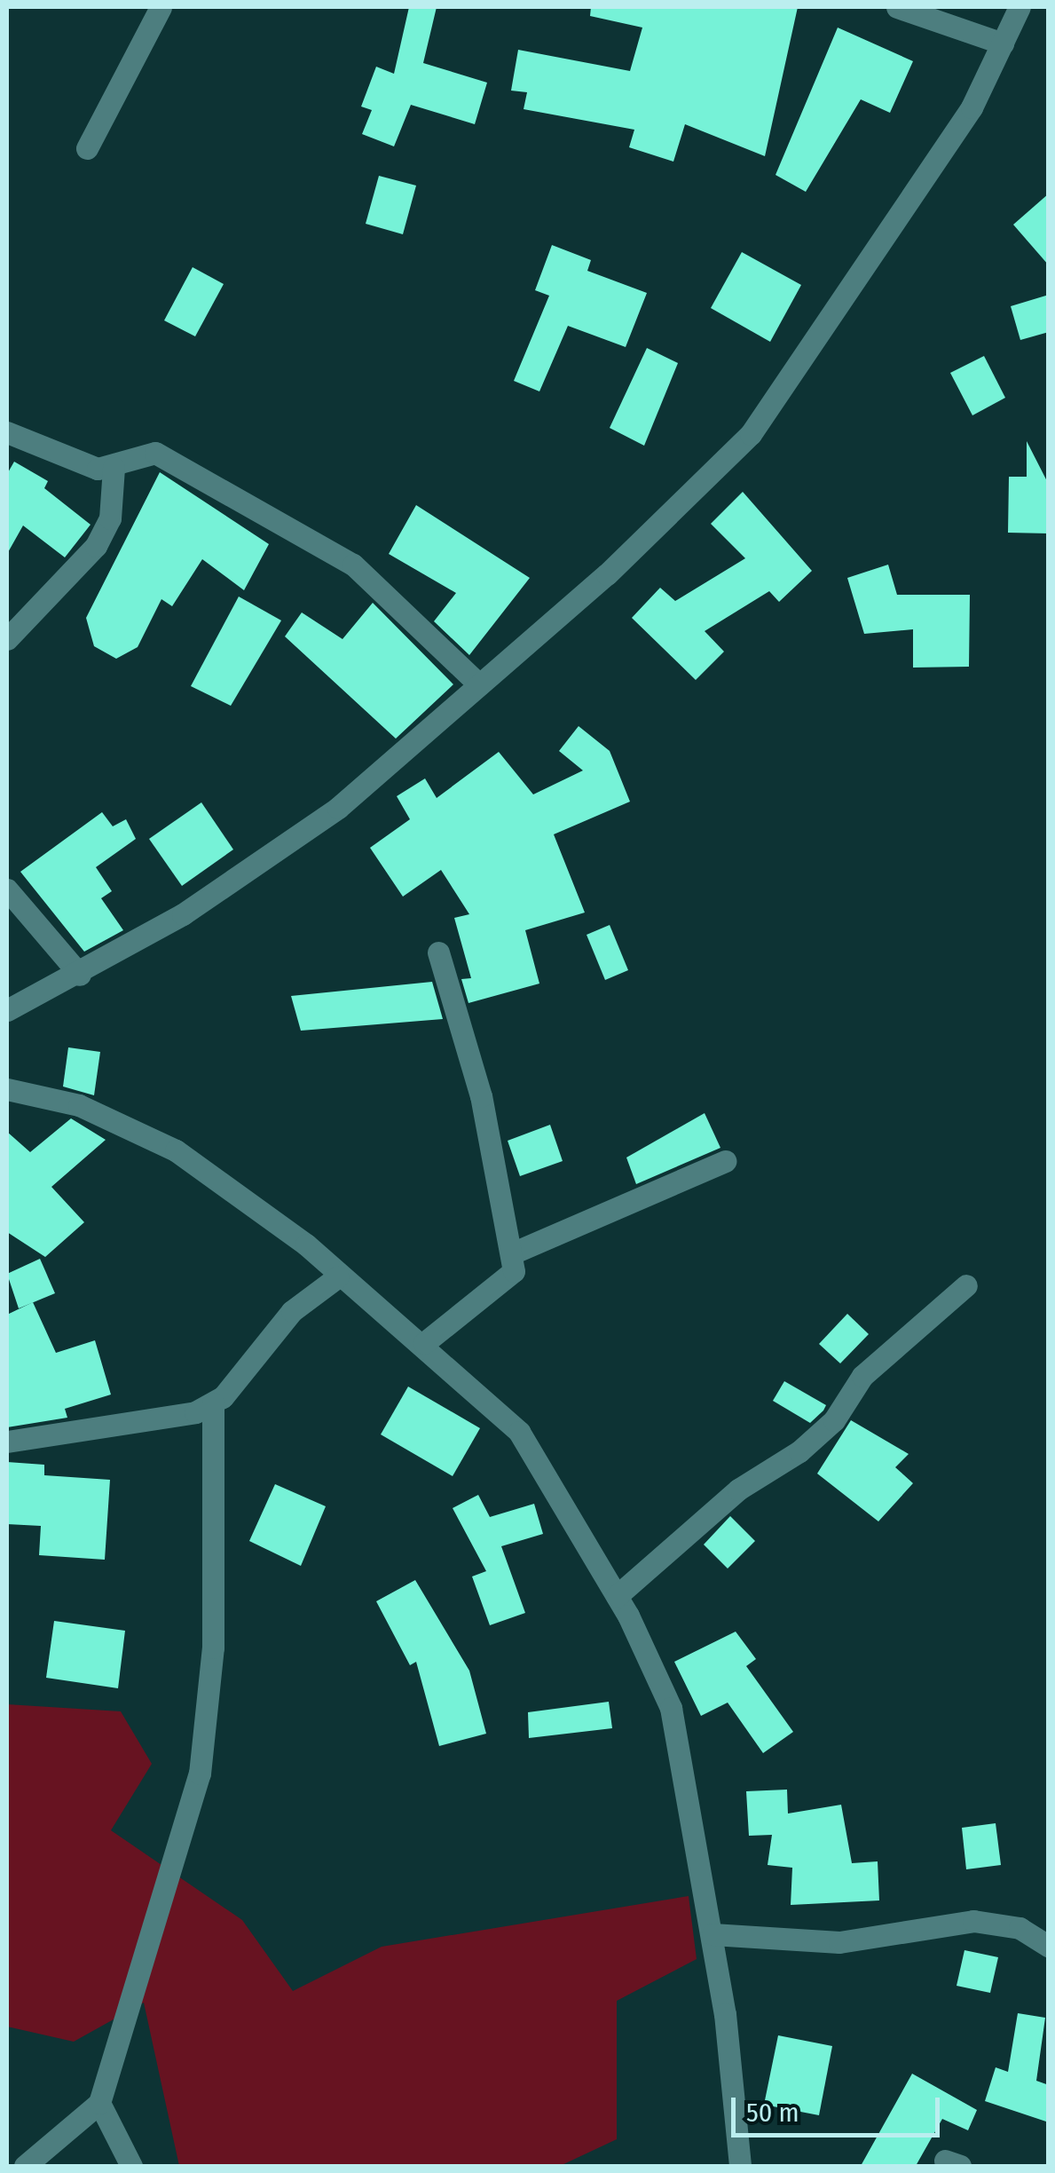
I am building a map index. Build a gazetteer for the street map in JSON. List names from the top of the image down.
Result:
{
  "scale_bar": "50 m"
}
